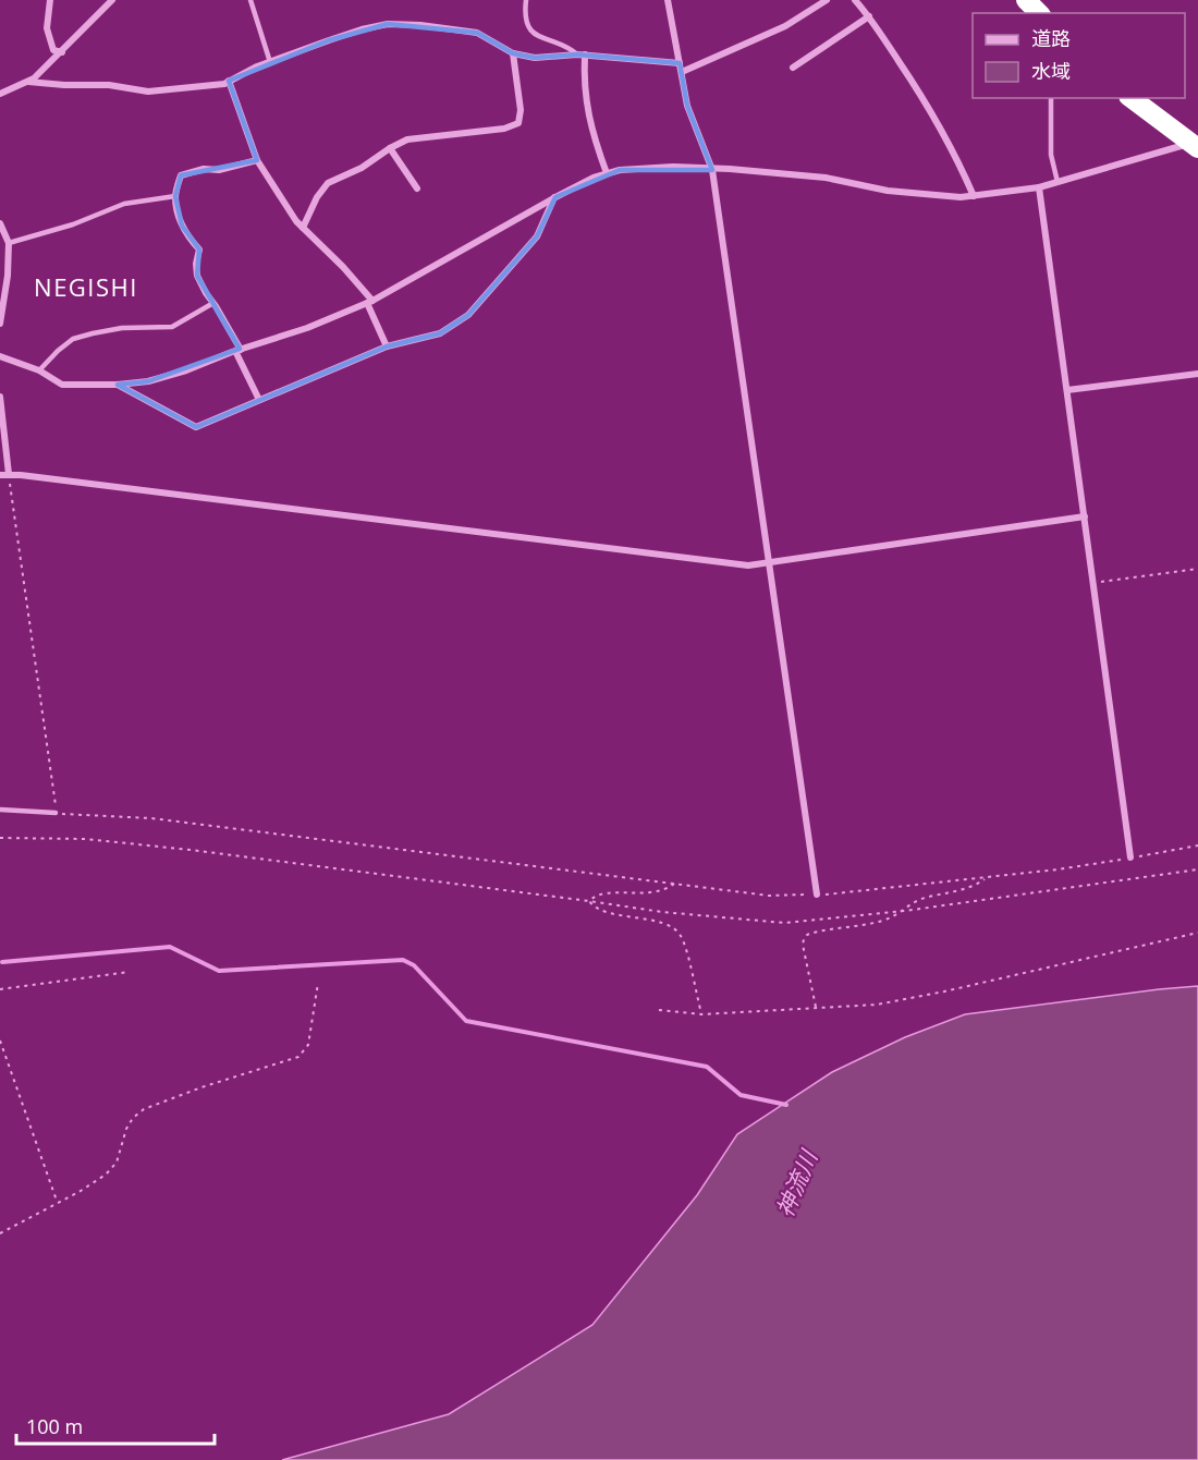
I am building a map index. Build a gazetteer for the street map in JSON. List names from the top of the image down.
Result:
{
  "districts": ["NEGISHI"],
  "water": ["神流川"],
  "legend": ["道路", "水域"],
  "scale_bar": "100 m"
}
